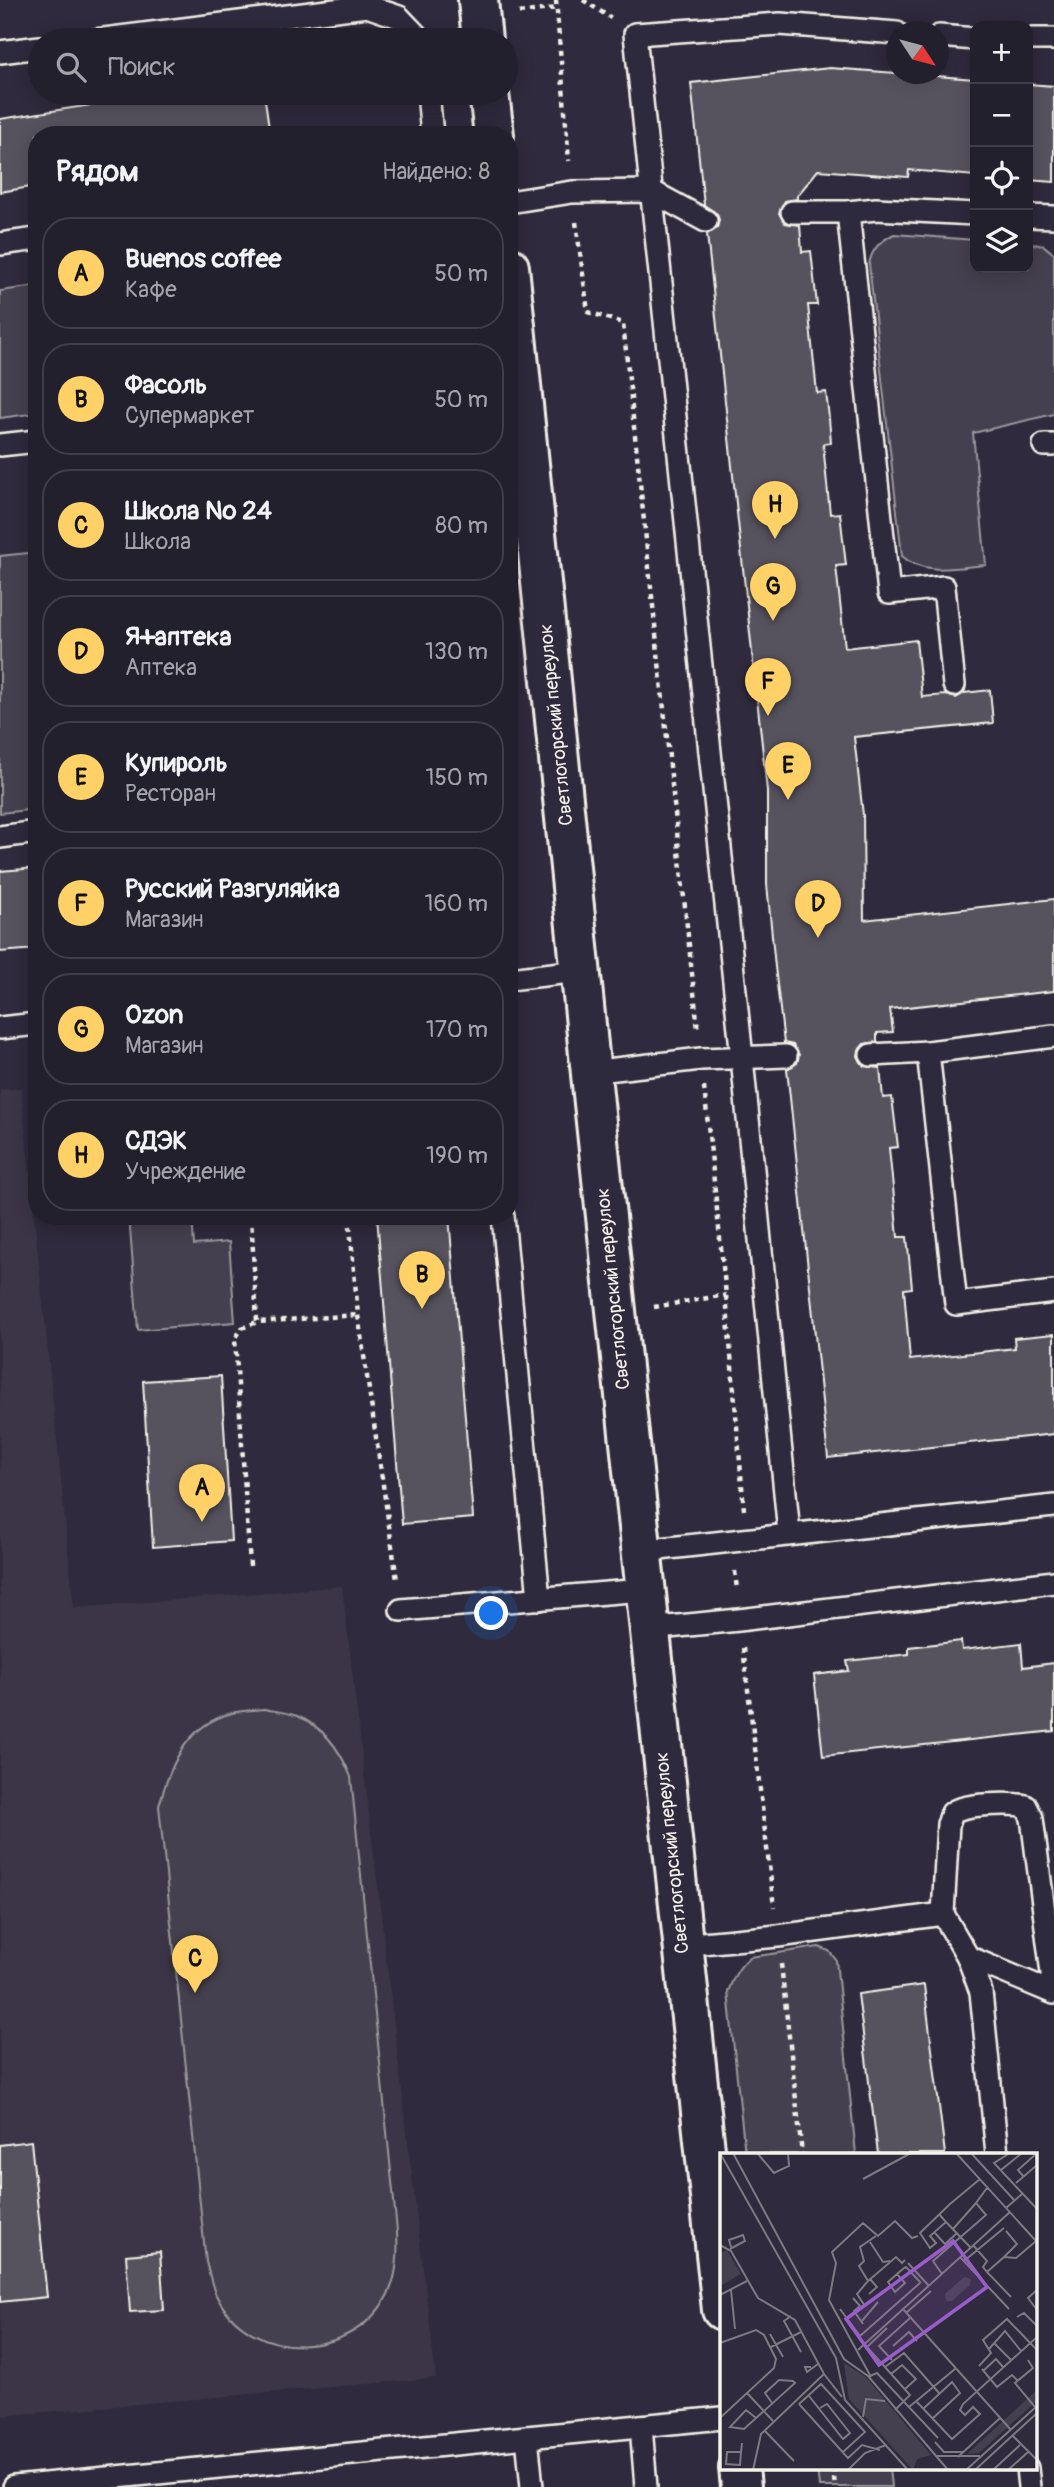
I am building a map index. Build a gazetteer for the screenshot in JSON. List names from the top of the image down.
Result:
{
  "streets": {
    "street": ["Светлогорский переулок"]
  },
  "north": "bottom right",
  "page": {
    "map_buttons": ["+", "−"],
    "search": "Поиск",
    "heading": ["Рядом", "Найдено: 8"],
    "list": [
      {
        "mark": "A",
        "name": "Buenos coffee",
        "note": "Кафе",
        "value": "50 m"
      },
      {
        "mark": "B",
        "name": "Фасоль",
        "note": "Супермаркет",
        "value": "50 m"
      },
      {
        "mark": "C",
        "name": "Школа № 24",
        "note": "Школа",
        "value": "80 m"
      },
      {
        "mark": "D",
        "name": "Я+аптека",
        "note": "Аптека",
        "value": "130 m"
      },
      {
        "mark": "E",
        "name": "Купироль",
        "note": "Ресторан",
        "value": "150 m"
      },
      {
        "mark": "F",
        "name": "Русский Разгуляйка",
        "note": "Магазин",
        "value": "160 m"
      },
      {
        "mark": "G",
        "name": "Ozon",
        "note": "Магазин",
        "value": "170 m"
      },
      {
        "mark": "H",
        "name": "СДЭК",
        "note": "Учреждение",
        "value": "190 m"
      }
    ],
    "pins": [
      "H",
      "G",
      "F",
      "E",
      "D",
      "B",
      "A",
      "C"
    ]
  }
}
